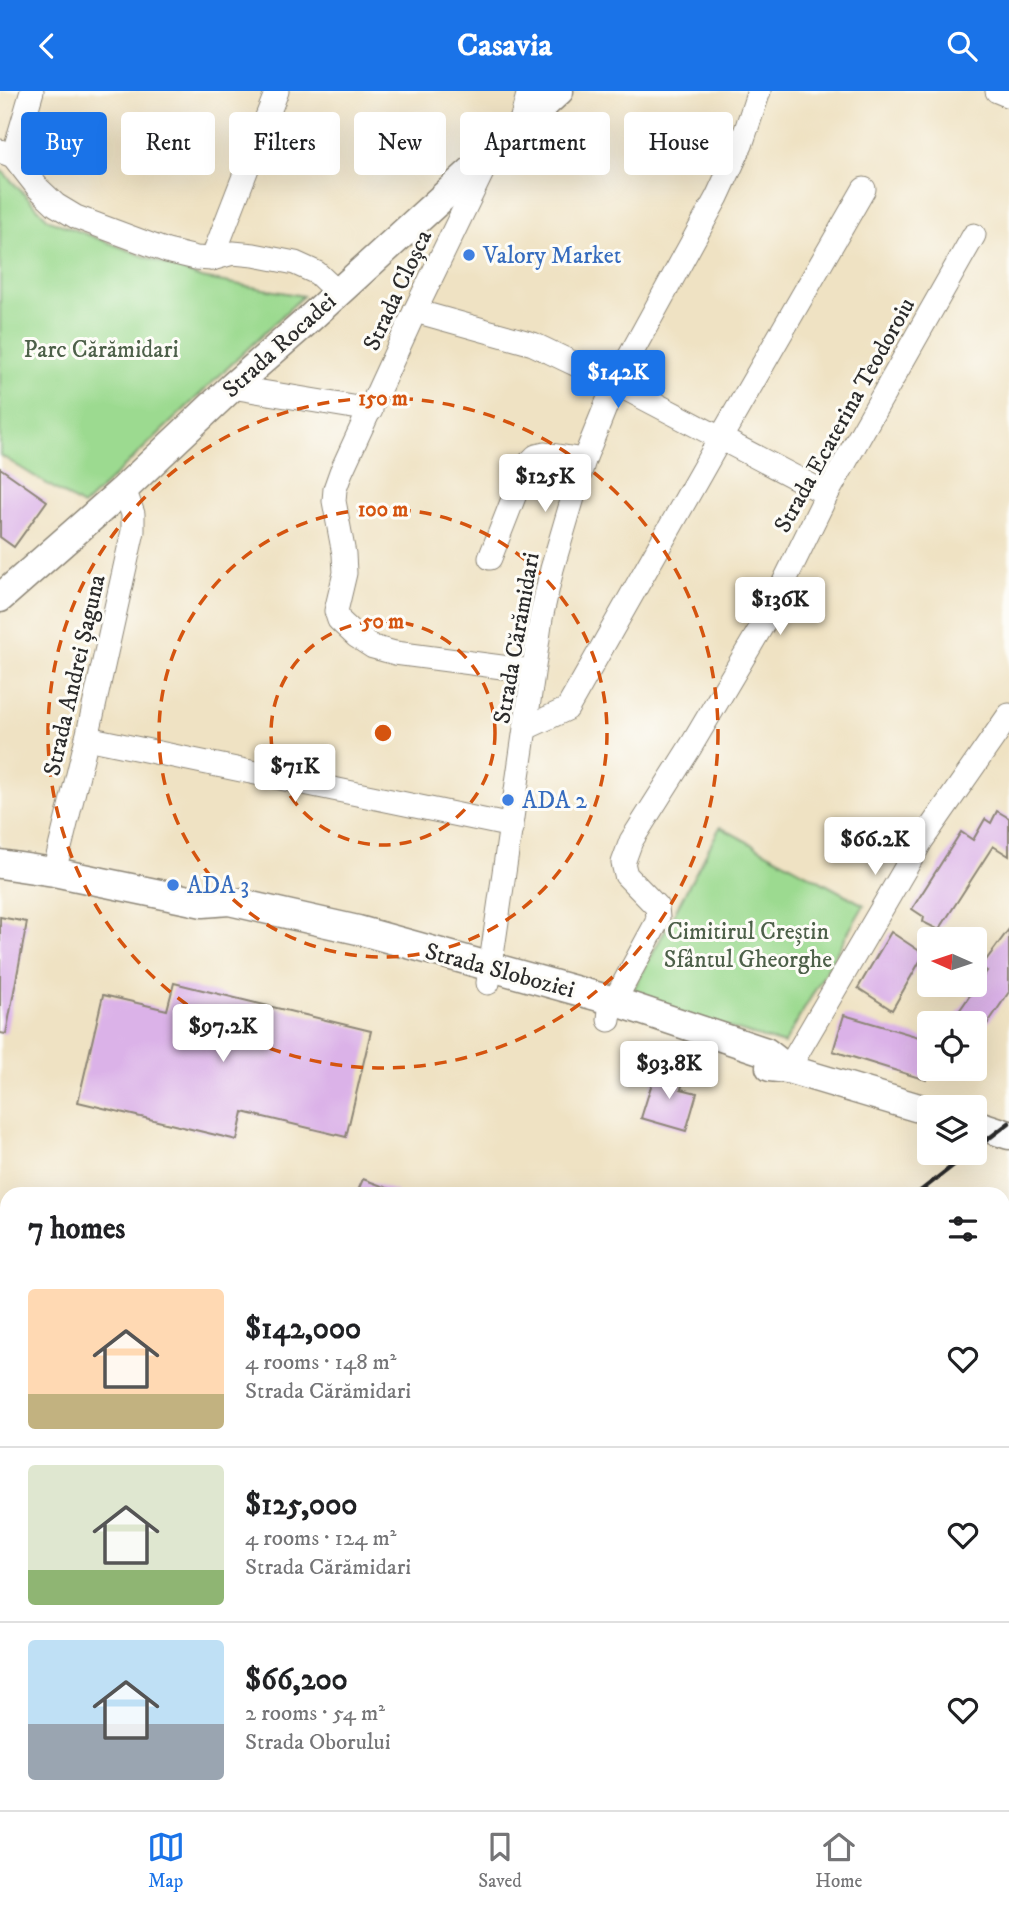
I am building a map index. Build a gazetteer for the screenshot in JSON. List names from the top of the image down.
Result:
{
  "streets": {
    "main road": ["Strada Rocadei", "Strada Sloboziei"],
    "street": [
      "Strada Cloșca",
      "Strada Ecaterina Teodoroiu",
      "Strada Cărămidari",
      "Strada Andrei Șaguna"
    ]
  },
  "crossings": [
    ["Strada Cloșca", "Strada Cărămidari"],
    ["Strada Rocadei", "Strada Andrei Șaguna"],
    ["Strada Ecaterina Teodoroiu", "Strada Sloboziei"],
    ["Strada Cărămidari", "Strada Sloboziei"],
    ["Strada Andrei Șaguna", "Strada Sloboziei"]
  ],
  "parks": ["Parc Cărămidari", "Cimitirul Creștin Sfântul Gheorghe"],
  "places": ["Valory Market", "ADA 2", "ADA 3"],
  "north": "left",
  "page": {
    "header": "Casavia",
    "chip": [
      "Buy",
      "Rent",
      "Filters",
      "New",
      "Apartment",
      "House"
    ],
    "price": [
      "$142K",
      "$125K",
      "$136K",
      "$71K",
      "$66.2K",
      "$97.2K",
      "$93.8K"
    ],
    "heading": "7 homes",
    "list": [
      {
        "name": "$142,000",
        "note": "4 rooms · 148 m² · Strada Cărămidari"
      },
      {
        "name": "$125,000",
        "note": "4 rooms · 124 m² · Strada Cărămidari"
      },
      {
        "name": "$66,200",
        "note": "2 rooms · 54 m² · Strada Oborului"
      }
    ],
    "tabs": ["Map", "Saved", "Home"]
  },
  "rings": ["150 m", "100 m", "50 m"]
}
